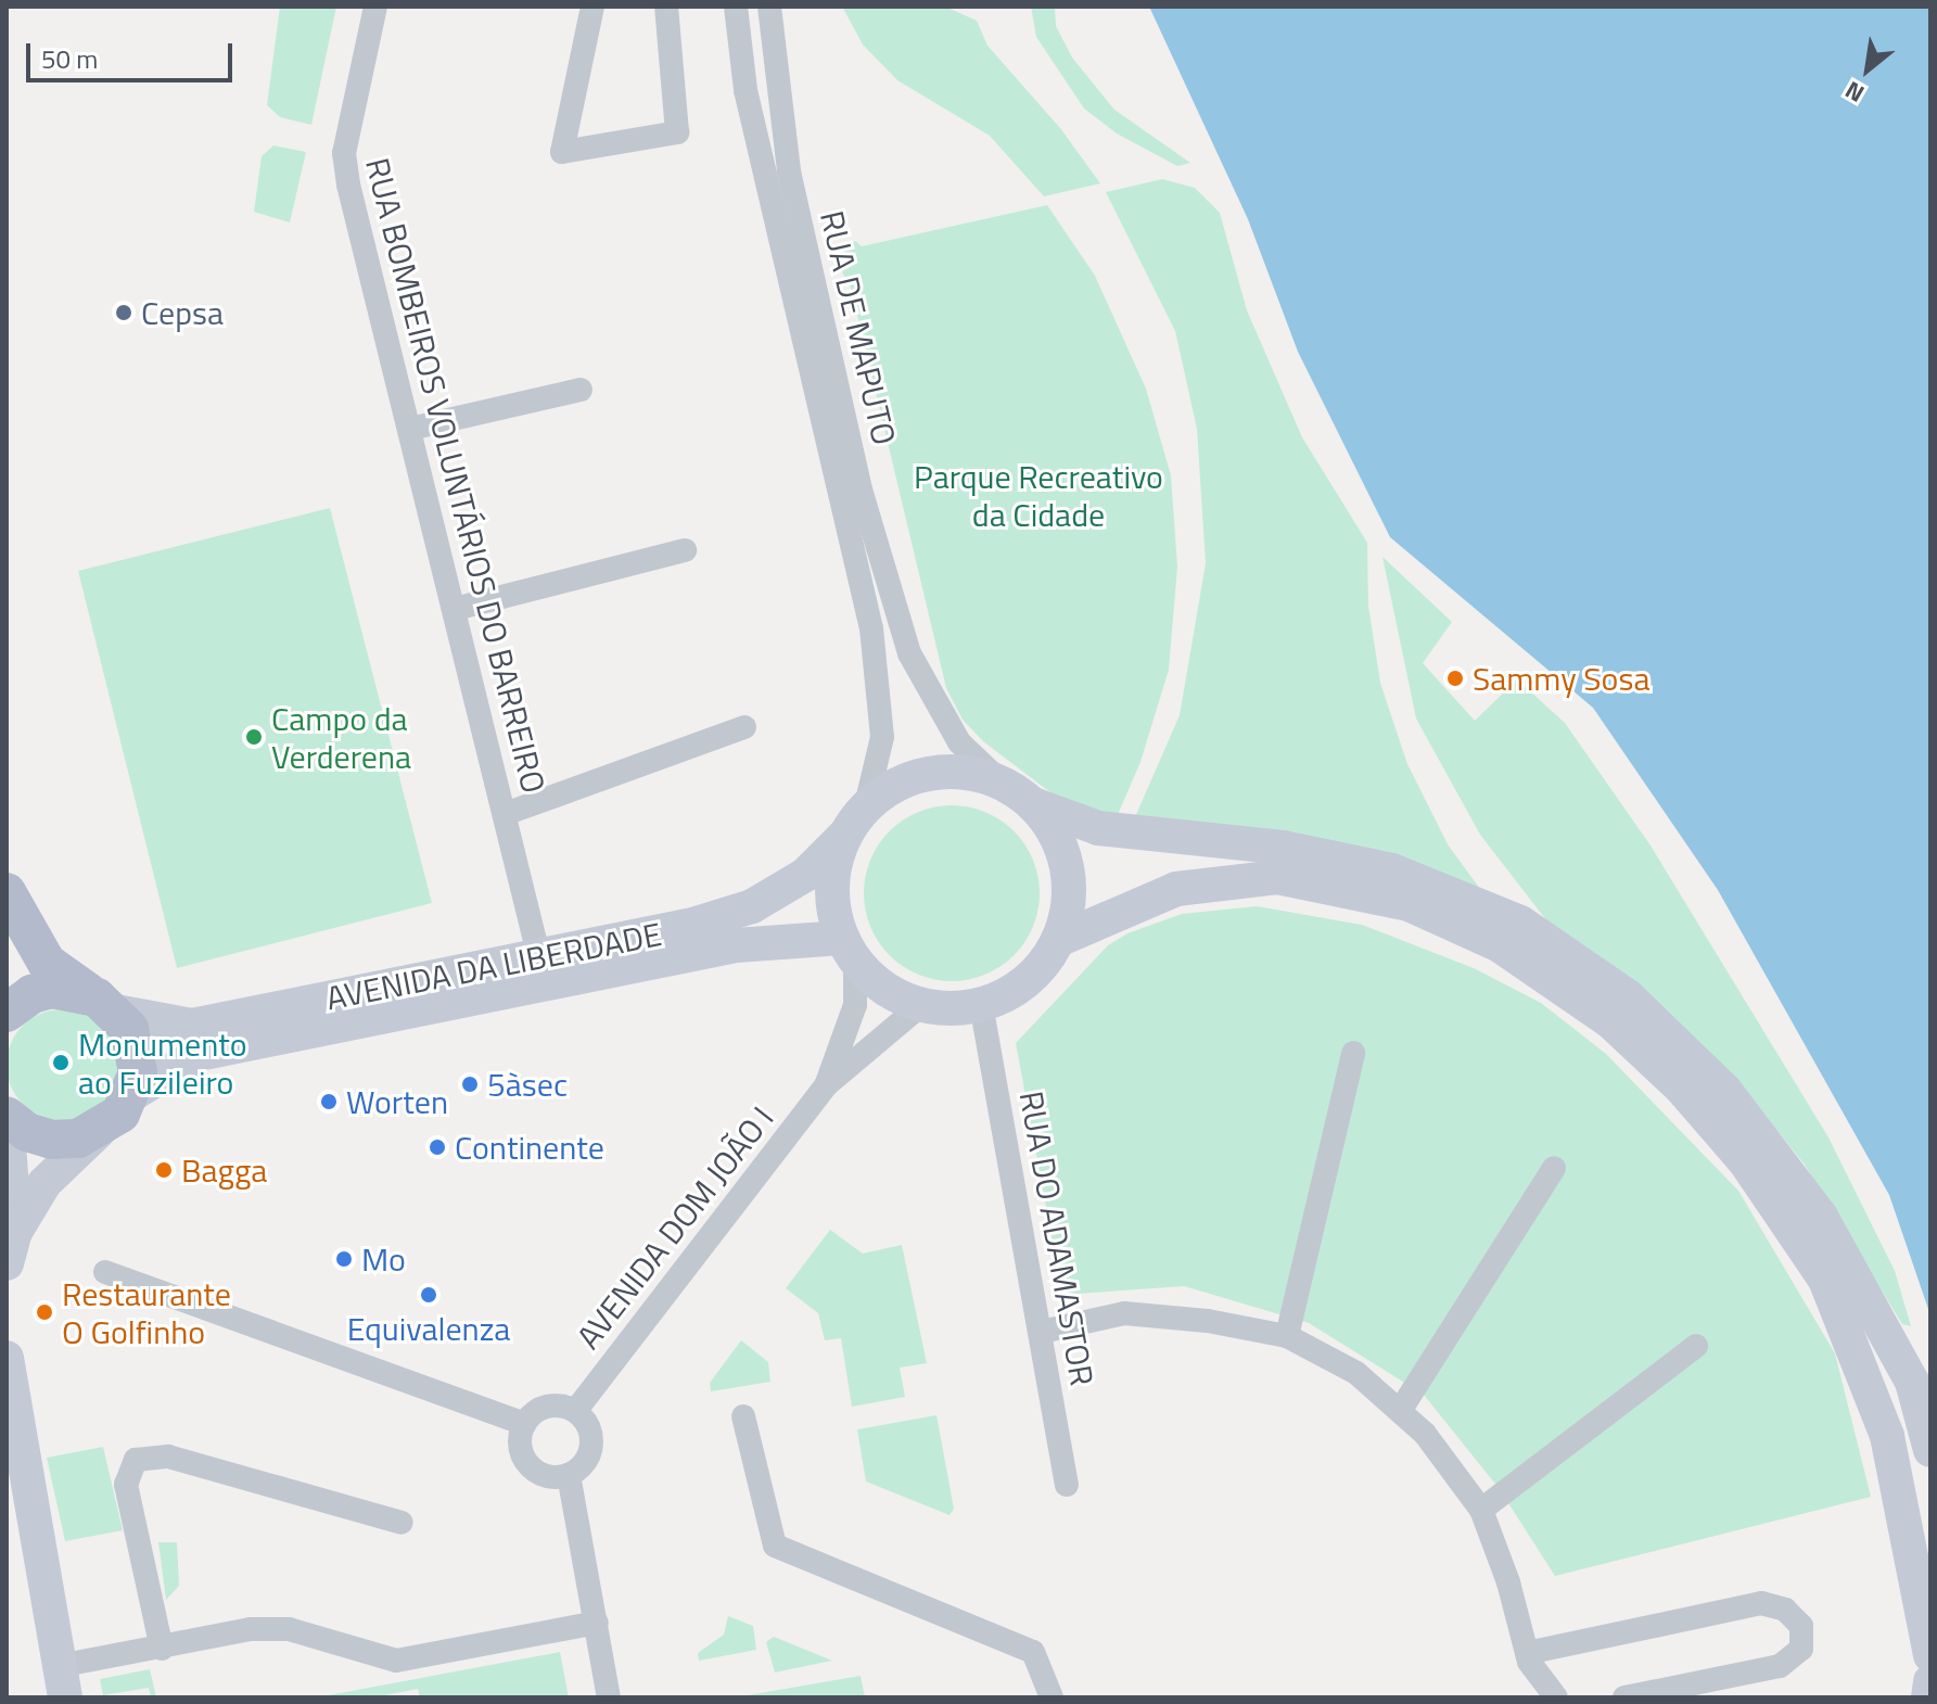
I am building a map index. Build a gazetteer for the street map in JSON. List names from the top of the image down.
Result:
{
  "streets": {
    "main road": ["AVENIDA DA LIBERDADE"],
    "street": [
      "RUA DE MAPUTO",
      "RUA BOMBEIROS VOLUNTÁRIOS DO BARREIRO",
      "AVENIDA DOM JOÃO I",
      "RUA DO ADAMASTOR"
    ]
  },
  "crossings": [
    ["RUA DE MAPUTO", "AVENIDA DA LIBERDADE"],
    ["RUA DE MAPUTO", "AVENIDA DOM JOÃO I"],
    ["RUA DE MAPUTO", "RUA DO ADAMASTOR"],
    ["RUA BOMBEIROS VOLUNTÁRIOS DO BARREIRO", "AVENIDA DA LIBERDADE"],
    ["AVENIDA DA LIBERDADE", "AVENIDA DOM JOÃO I"],
    ["AVENIDA DA LIBERDADE", "RUA DO ADAMASTOR"],
    ["AVENIDA DOM JOÃO I", "RUA DO ADAMASTOR"]
  ],
  "parks": ["Parque Recreativo da Cidade"],
  "places": [
    "Cepsa",
    "Sammy Sosa",
    "Campo da Verderena",
    "Monumento ao Fuzileiro",
    "5àsec",
    "Worten",
    "Continente",
    "Bagga",
    "Mo",
    "Equivalenza",
    "Restaurante O Golfinho"
  ],
  "scale_bar": "50 m",
  "north": "bottom left"
}
